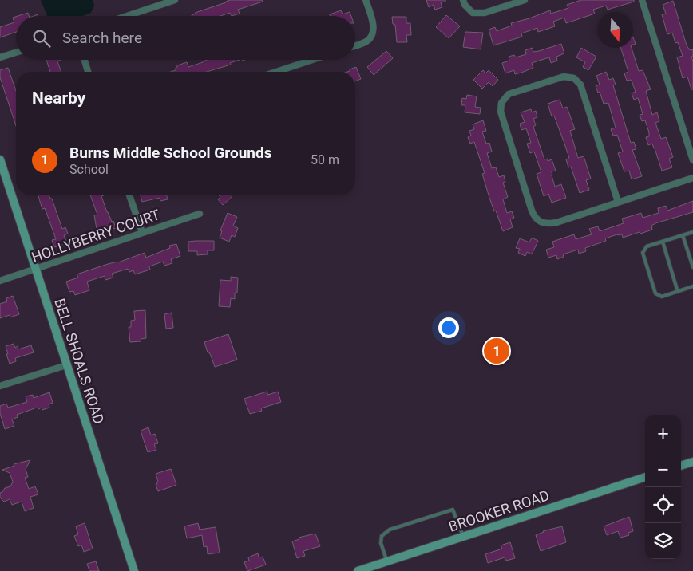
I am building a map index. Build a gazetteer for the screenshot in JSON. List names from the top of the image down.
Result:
{
  "streets": {
    "main road": ["BELL SHOALS ROAD", "BROOKER ROAD"],
    "street": ["HOLLYBERRY COURT"]
  },
  "crossings": [
    ["HOLLYBERRY COURT", "BELL SHOALS ROAD"]
  ],
  "north": "bottom",
  "page": {
    "search": "Search here",
    "heading": "Nearby",
    "list": [
      {
        "mark": "1",
        "name": "Burns Middle School Grounds",
        "note": "School",
        "value": "50 m"
      }
    ],
    "pins": "1",
    "map_buttons": ["+", "−"]
  }
}
